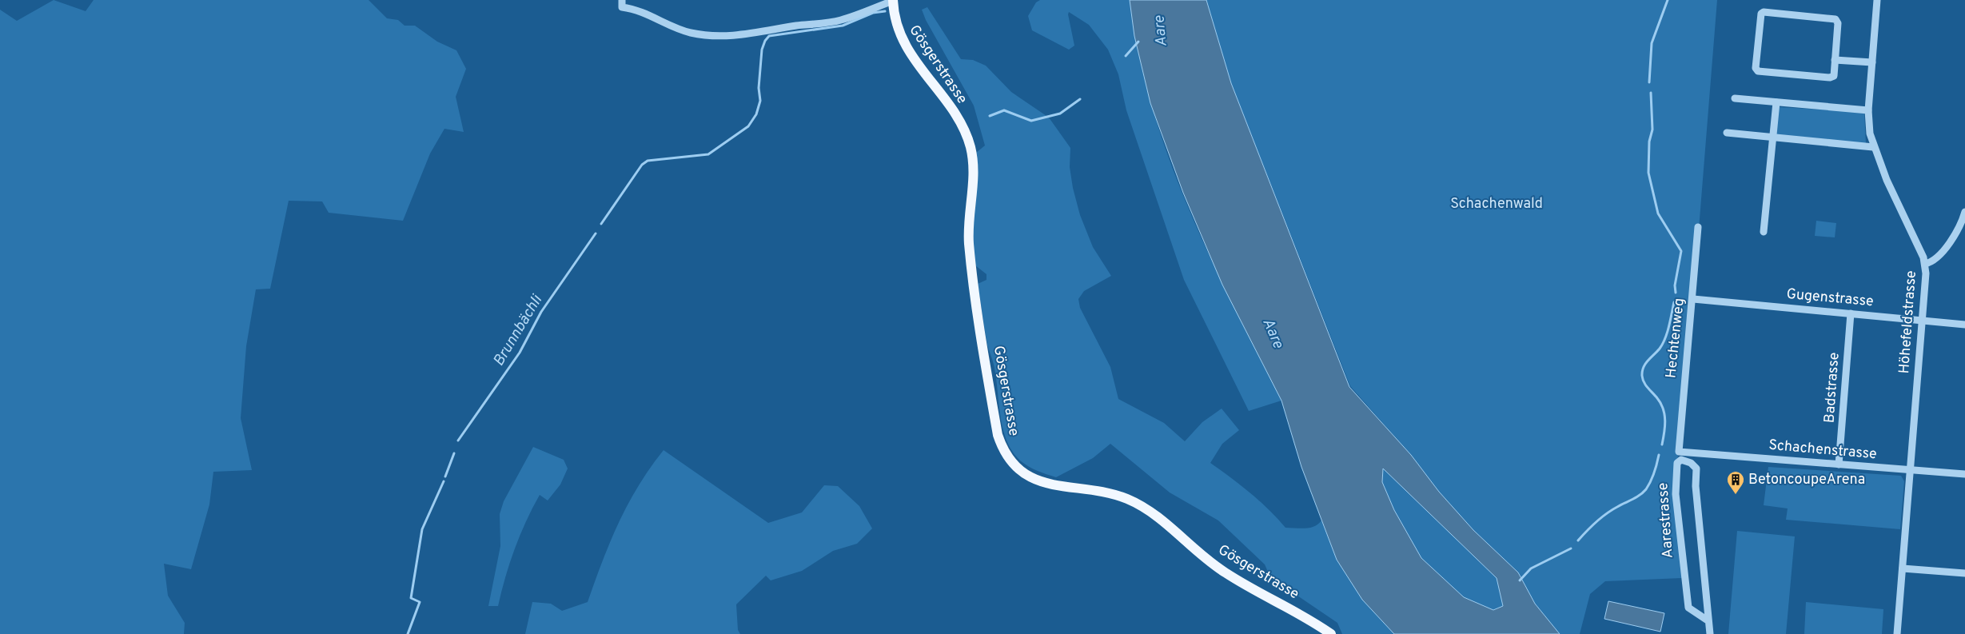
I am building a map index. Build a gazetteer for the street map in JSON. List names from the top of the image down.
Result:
{
  "streets": {
    "main road": ["Gösgerstrasse"],
    "street": [
      "Gugenstrasse",
      "Höhefeldstrasse",
      "Hechtenweg",
      "Badstrasse",
      "Schachenstrasse",
      "Aarestrasse"
    ]
  },
  "crossings": [
    ["Gugenstrasse", "Höhefeldstrasse"],
    ["Gugenstrasse", "Hechtenweg"],
    ["Gugenstrasse", "Badstrasse"],
    ["Höhefeldstrasse", "Schachenstrasse"],
    ["Hechtenweg", "Schachenstrasse"],
    ["Badstrasse", "Schachenstrasse"]
  ],
  "water": ["Aare", "Brunnbächli"],
  "parks": ["Schachenwald"],
  "places": {
    "building": ["BetoncoupeArena"]
  }
}
